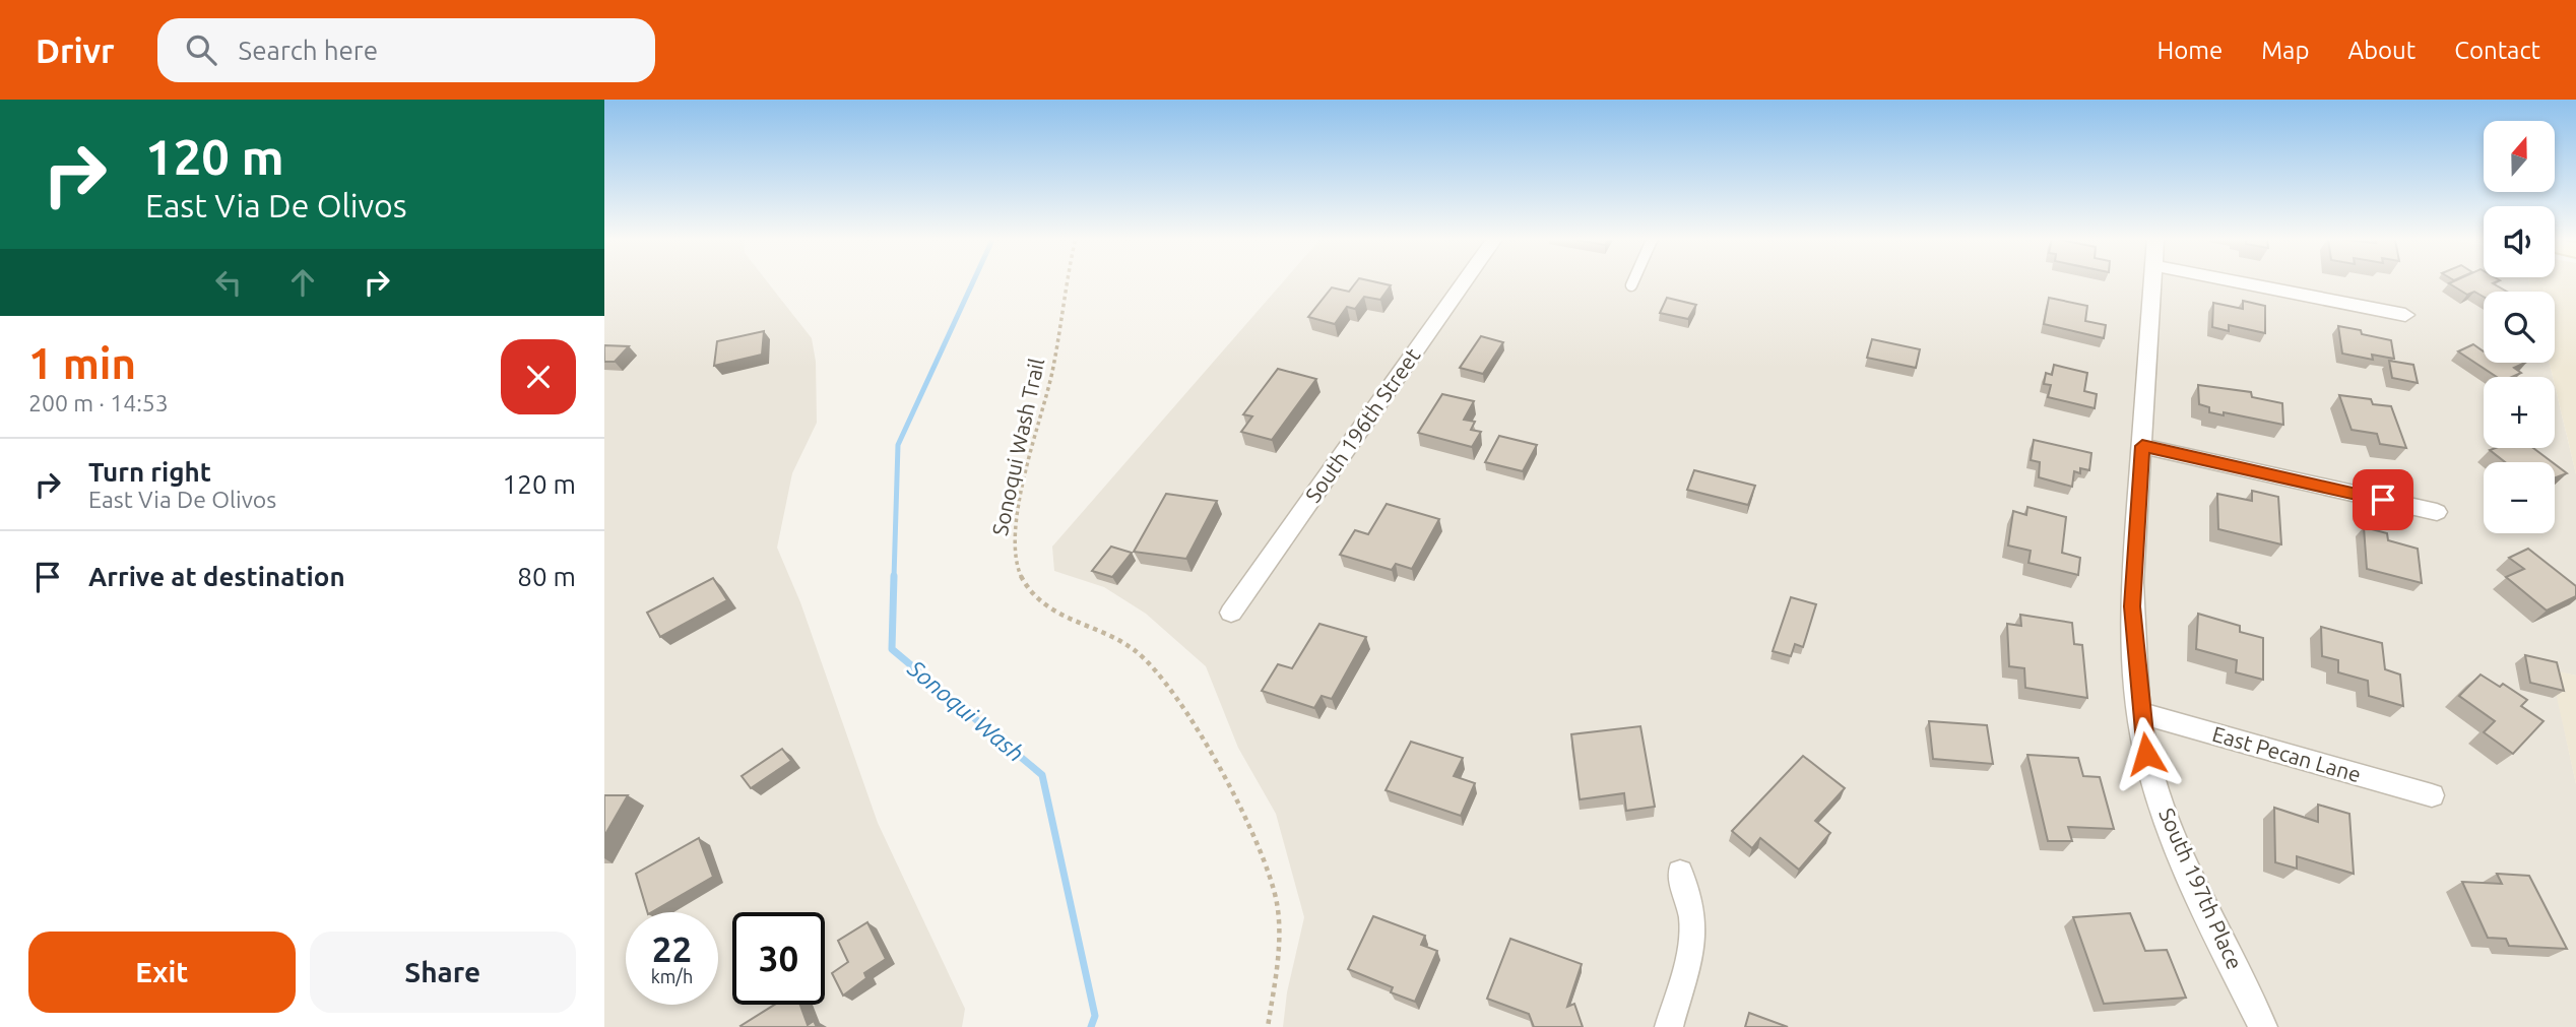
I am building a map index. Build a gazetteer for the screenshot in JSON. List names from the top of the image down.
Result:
{
  "streets": {
    "street": ["South 196th Street", "East Pecan Lane", "South 197th Place"],
    "path": ["Sonoqui Wash Trail"]
  },
  "crossings": [
    ["East Pecan Lane", "South 197th Place"]
  ],
  "water": ["Sonoqui Wash"],
  "north": "top",
  "page": {
    "header": "Drivr",
    "search": "Search here",
    "nav": [
      "Home",
      "Map",
      "About",
      "Contact"
    ],
    "turn": ["120 m", "East Via De Olivos"],
    "map_buttons": ["+", "−"],
    "heading": ["1 min", "200 m · 14:53"],
    "list": [
      {
        "name": "Turn right",
        "note": "East Via De Olivos",
        "value": "120 m"
      },
      {
        "name": "Arrive at destination",
        "value": "80 m"
      }
    ],
    "speed": "22 km/h",
    "limit": "30",
    "buttons": ["Exit", "Share"]
  }
}
